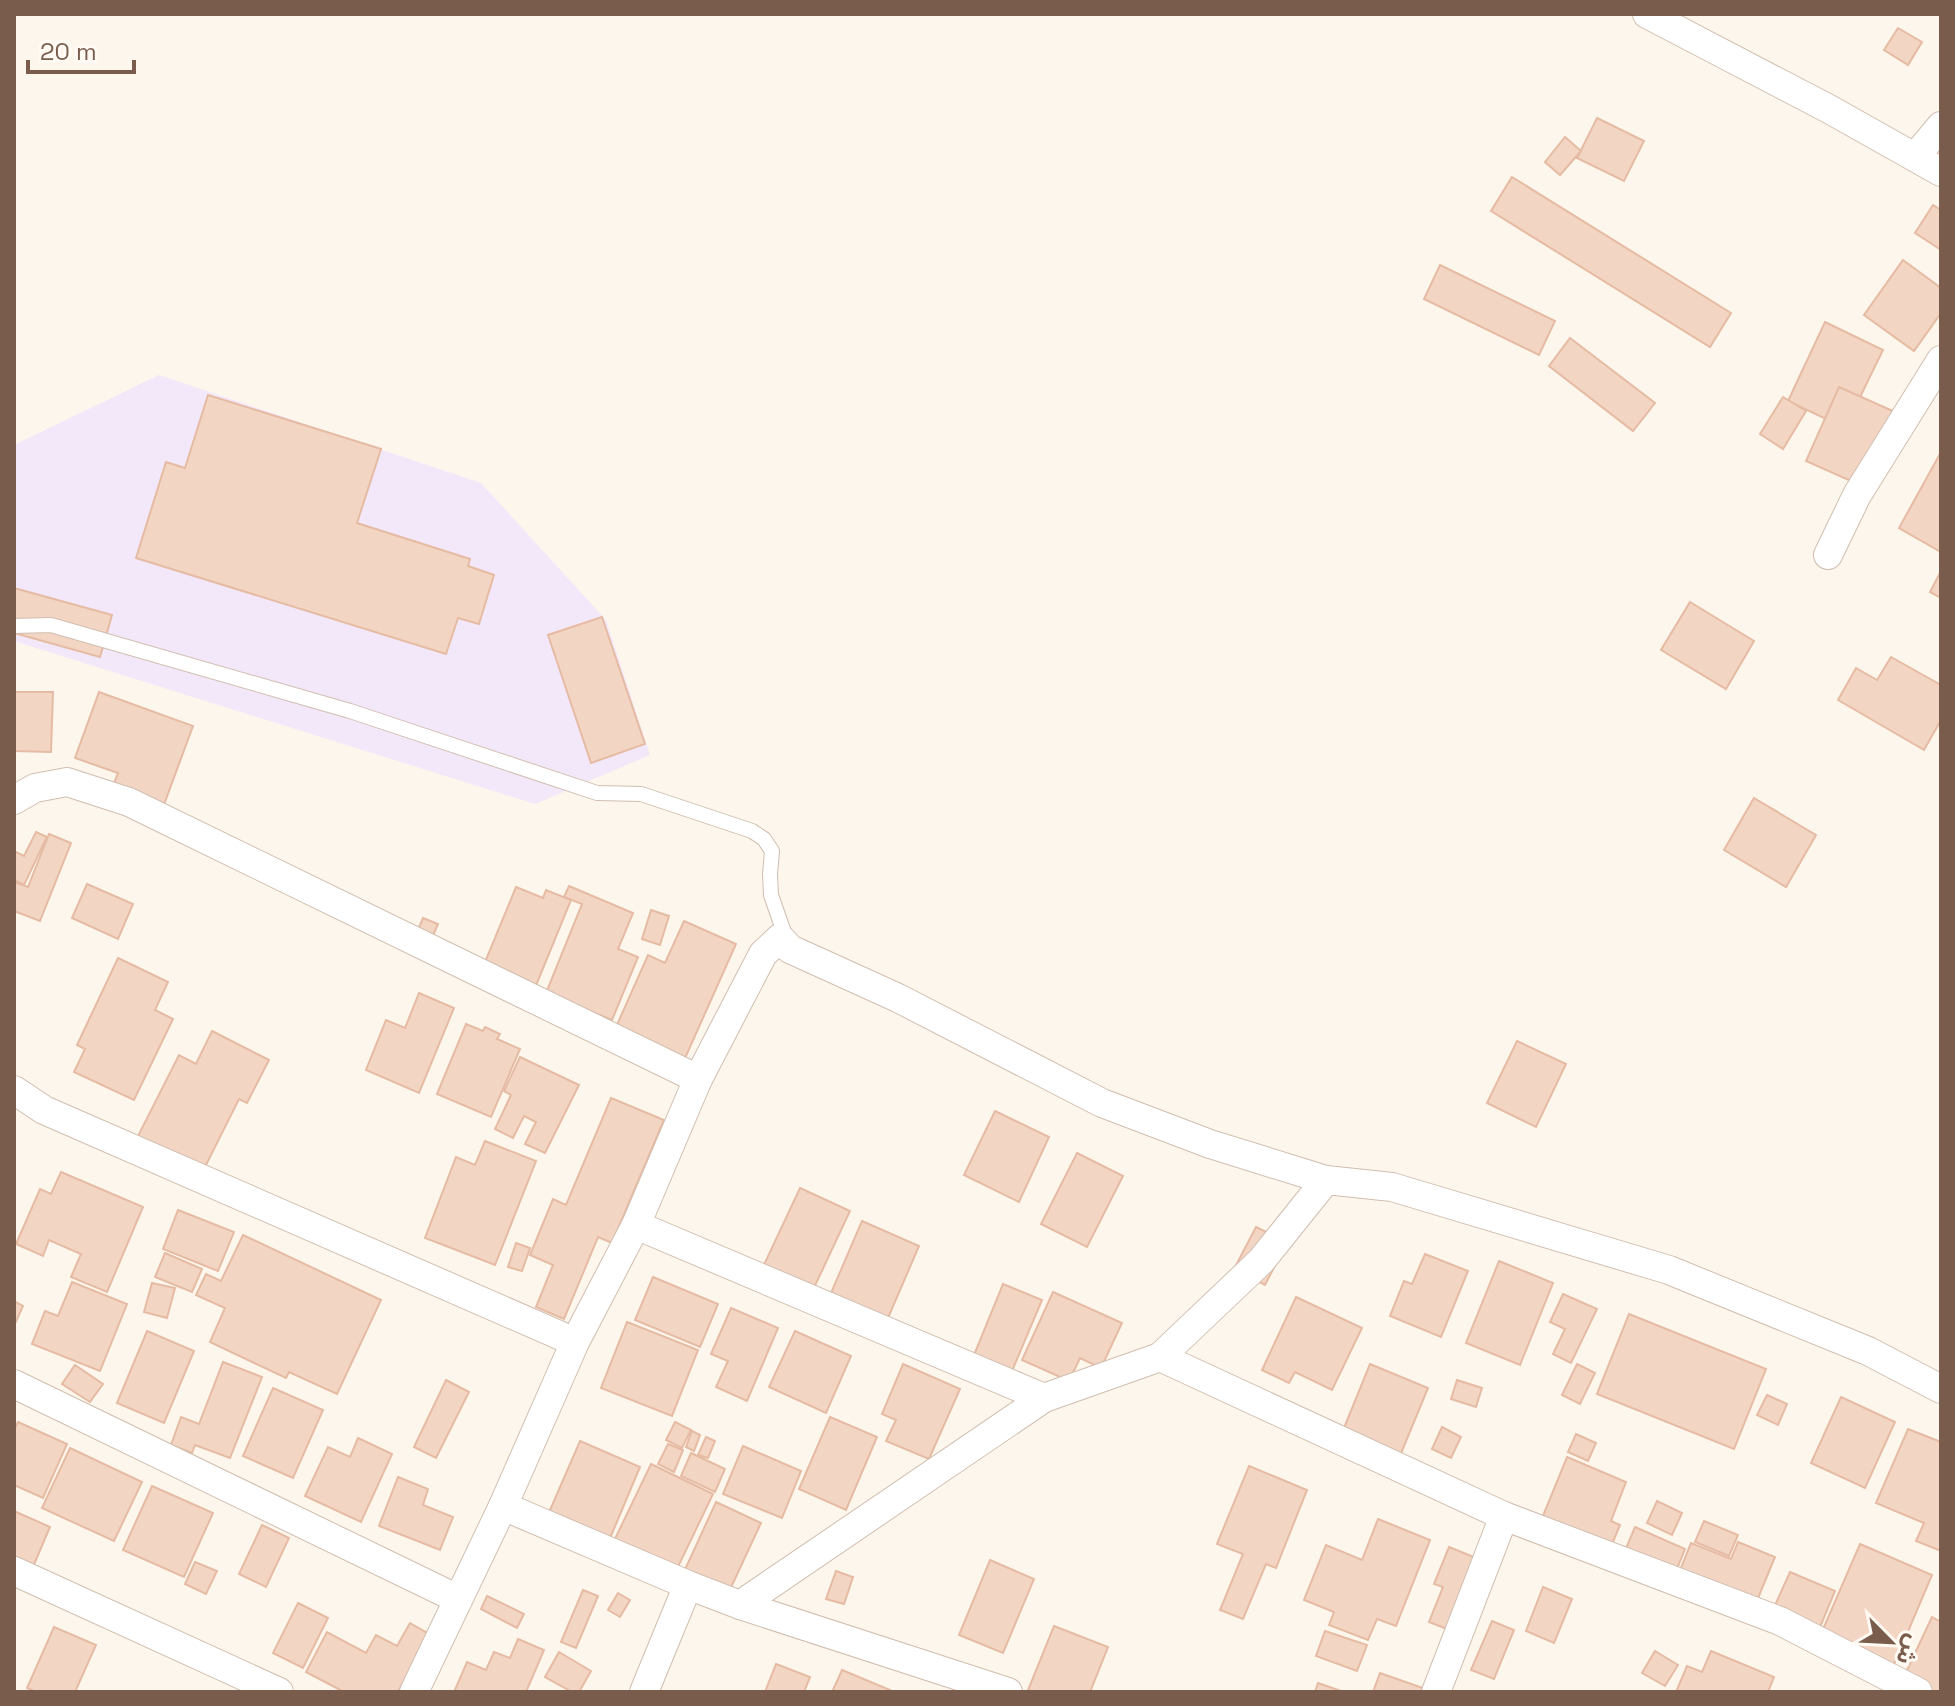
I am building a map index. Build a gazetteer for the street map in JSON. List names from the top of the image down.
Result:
{
  "scale_bar": "20 m",
  "north": "bottom right"
}
